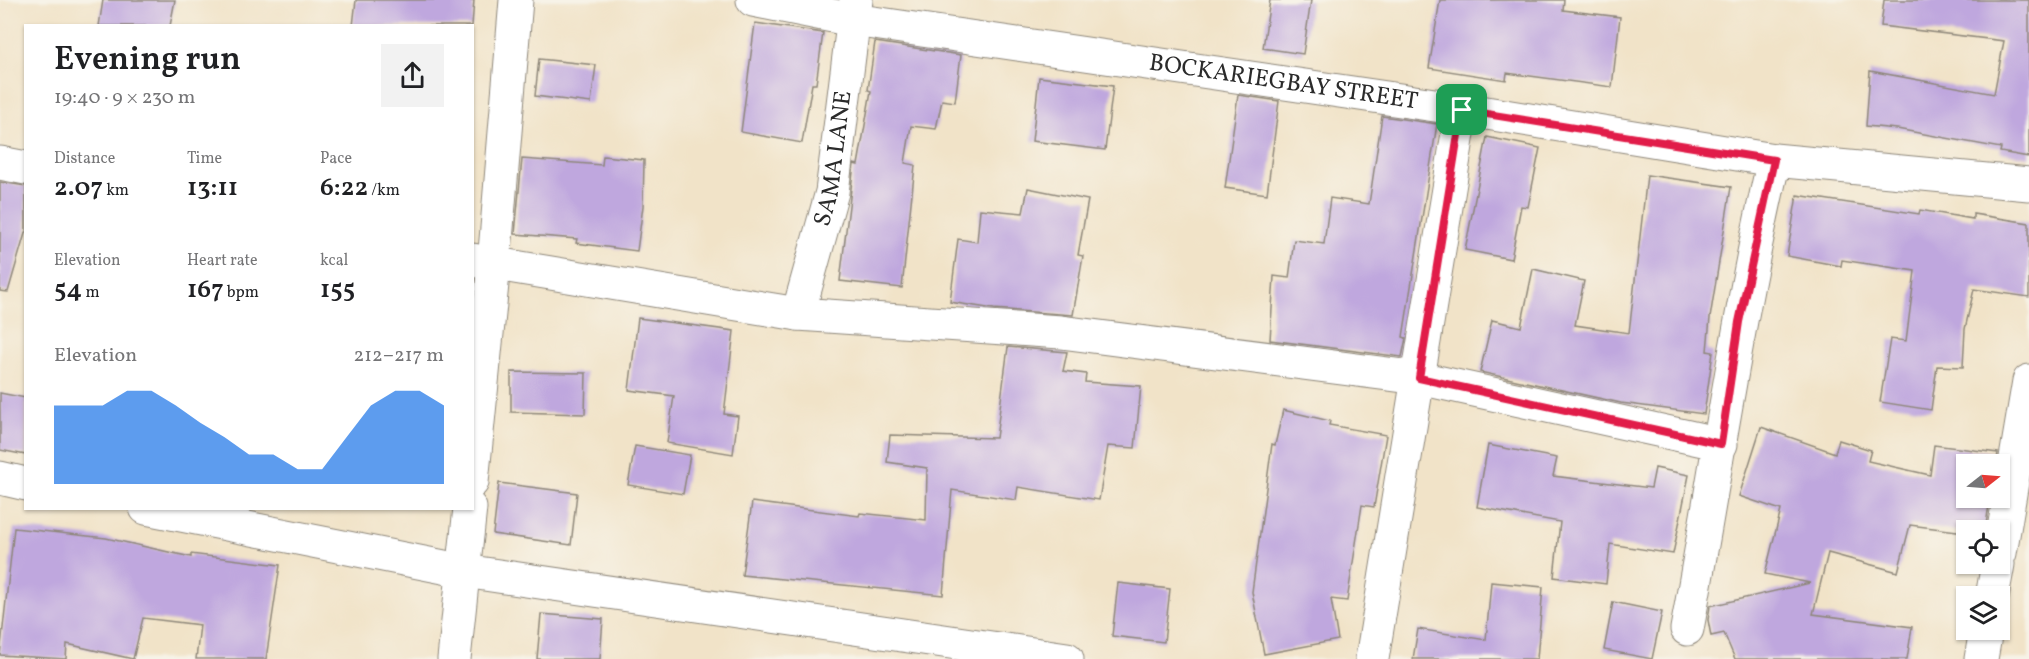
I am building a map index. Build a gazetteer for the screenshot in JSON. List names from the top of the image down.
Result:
{
  "streets": {
    "street": ["BOCKARIEGBAY STREET", "SAMA LANE"]
  },
  "crossings": [
    ["BOCKARIEGBAY STREET", "SAMA LANE"]
  ],
  "north": "right",
  "page": {
    "heading": ["Evening run", "19:40 · 9 × 230 m"],
    "stats": [
      ["Distance", "2.07 km"],
      ["Time", "13:11"],
      ["Pace", "6:22 /km"],
      ["Elevation", "54 m"],
      ["Heart rate", "167 bpm"],
      ["kcal", "155"]
    ],
    "chart": ["Elevation", "212–217 m"]
  }
}
